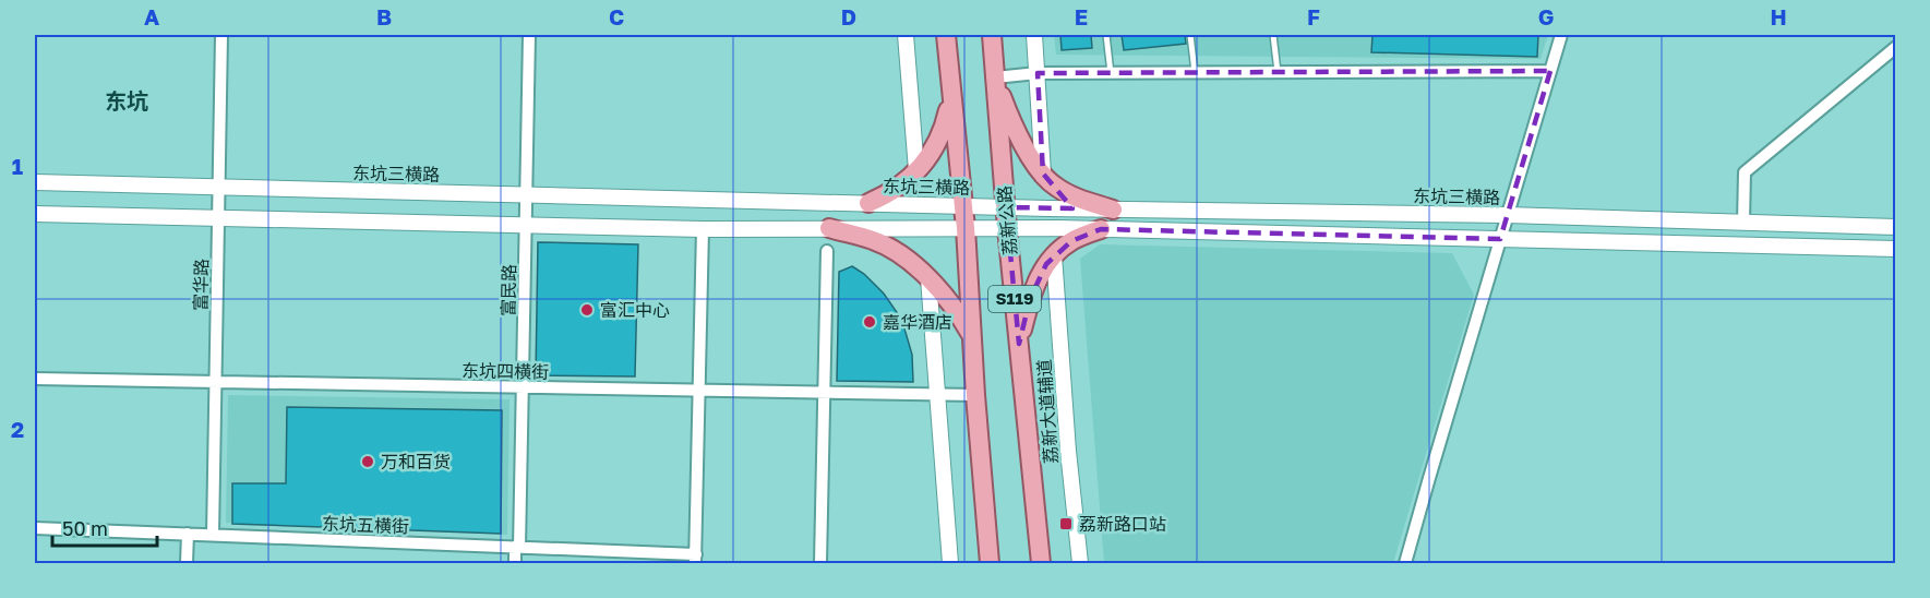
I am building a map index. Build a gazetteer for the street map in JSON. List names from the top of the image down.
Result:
{
  "streets": {
    "main road": ["荔新公路", "S119"],
    "street": [
      "东坑三横路",
      "富华路",
      "富民路",
      "东坑四横街",
      "荔新大道辅道",
      "东坑五横街"
    ]
  },
  "crossings": [
    ["东坑三横路", "荔新公路"],
    ["东坑三横路", "富华路"],
    ["东坑三横路", "富民路"],
    ["东坑三横路", "S119"],
    ["富华路", "东坑四横街"],
    ["富华路", "东坑五横街"],
    ["富民路", "东坑四横街"],
    ["富民路", "东坑五横街"],
    ["S119", "东坑四横街"]
  ],
  "districts": ["东坑"],
  "places": {
    "other": ["富汇中心", "嘉华酒店", "万和百货"],
    "transit": ["荔新路口站"]
  },
  "scale_bar": "50 m",
  "grid": {
    "columns": [
      "A",
      "B",
      "C",
      "D",
      "E",
      "F",
      "G",
      "H"
    ],
    "rows": ["1", "2"]
  }
}
